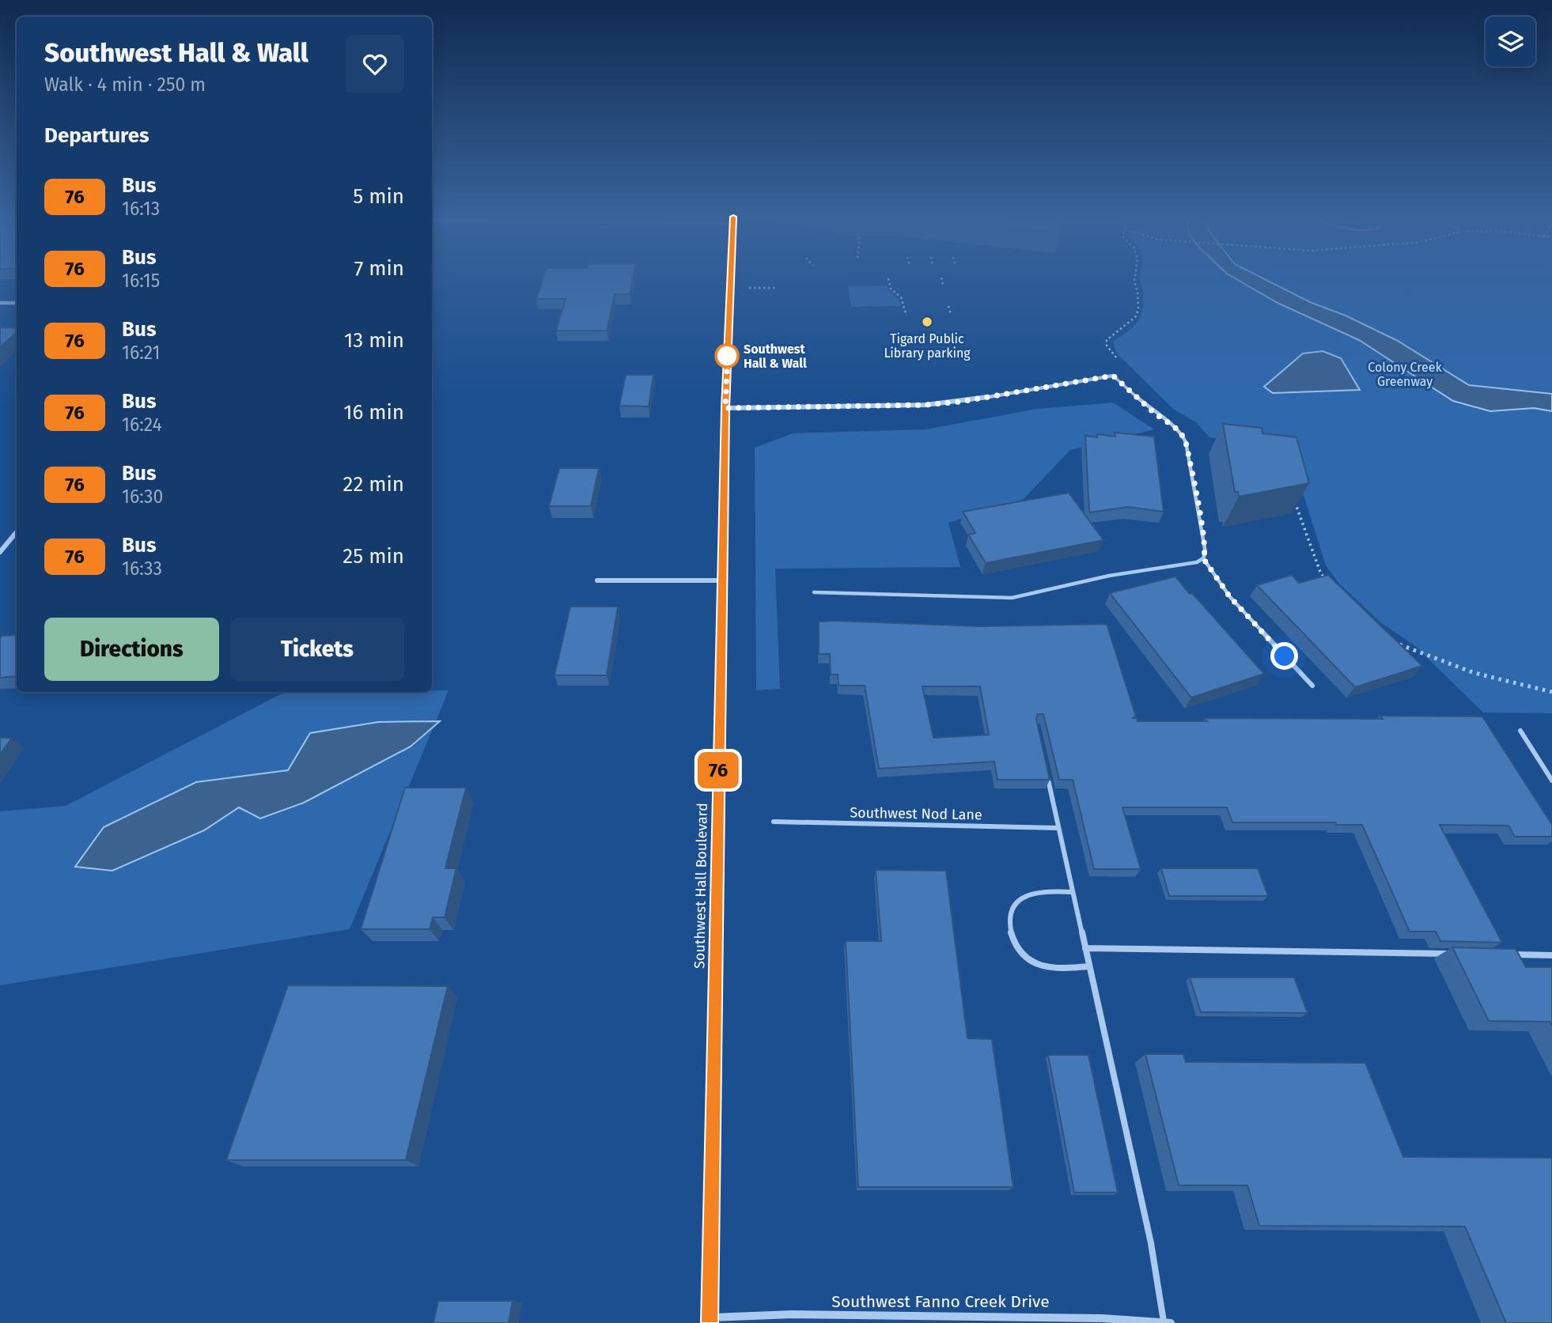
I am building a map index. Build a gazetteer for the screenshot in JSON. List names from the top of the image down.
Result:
{
  "streets": {
    "main road": ["Southwest Hall Boulevard"],
    "street": ["Southwest Fanno Creek Drive"],
    "lane": ["Southwest Nod Lane"]
  },
  "crossings": [
    ["Southwest Hall Boulevard", "Southwest Fanno Creek Drive"]
  ],
  "parks": ["Colony Creek Greenway"],
  "places": ["Tigard Public Library parking", "Southwest Hall & Wall"],
  "lines": ["bus line 76"],
  "page": {
    "on_map": "76",
    "heading": [
      ["Southwest Hall & Wall", "Walk · 4 min · 250 m"],
      "Departures"
    ],
    "list": [
      {
        "mark": "76",
        "name": "Bus",
        "note": "16:13",
        "value": "5 min"
      },
      {
        "mark": "76",
        "name": "Bus",
        "note": "16:15",
        "value": "7 min"
      },
      {
        "mark": "76",
        "name": "Bus",
        "note": "16:21",
        "value": "13 min"
      },
      {
        "mark": "76",
        "name": "Bus",
        "note": "16:24",
        "value": "16 min"
      },
      {
        "mark": "76",
        "name": "Bus",
        "note": "16:30",
        "value": "22 min"
      },
      {
        "mark": "76",
        "name": "Bus",
        "note": "16:33",
        "value": "25 min"
      }
    ],
    "buttons": ["Directions", "Tickets"]
  }
}
